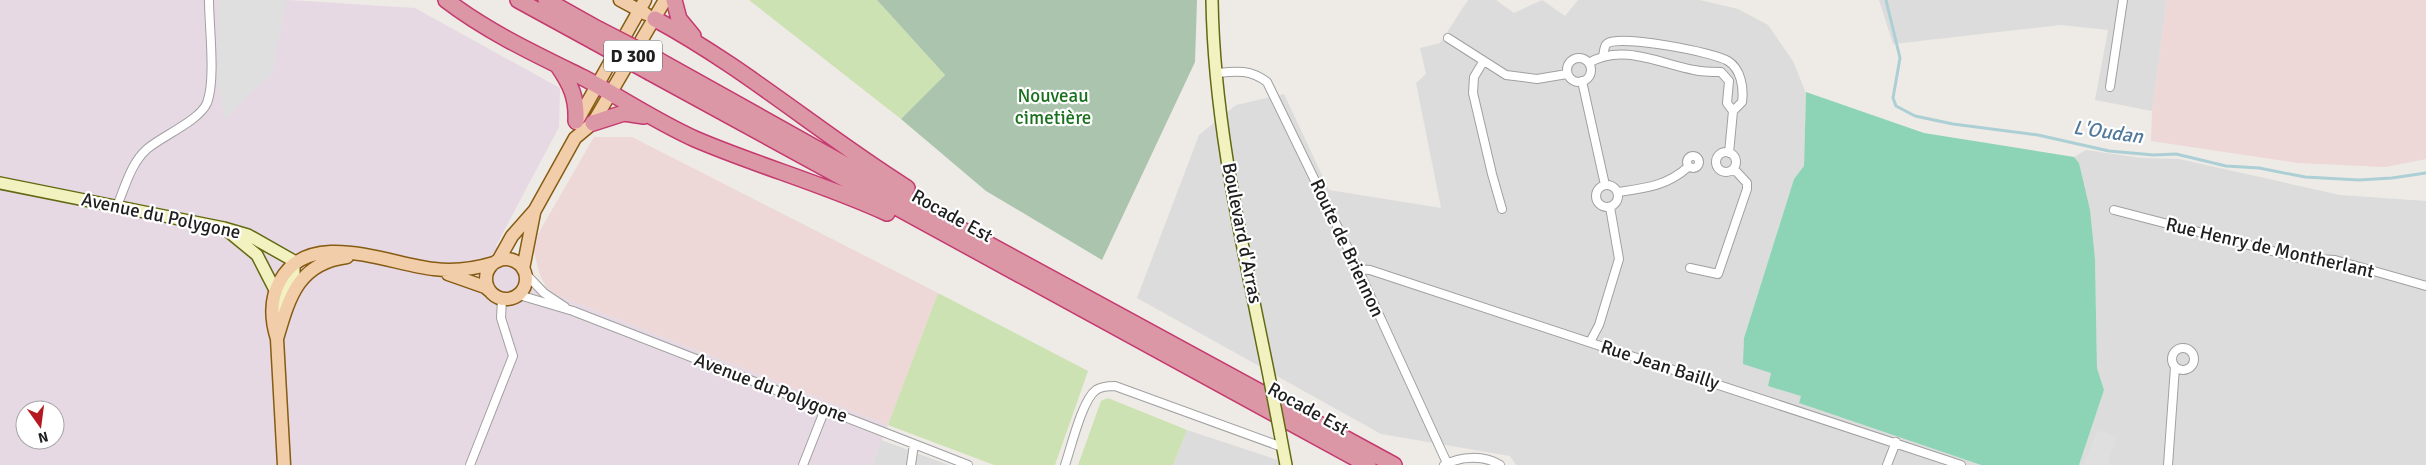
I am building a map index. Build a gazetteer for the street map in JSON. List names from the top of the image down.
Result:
{
  "streets": {
    "highway": ["Rocade Est"],
    "main road": ["D 300", "Avenue du Polygone", "Boulevard d'Arras"],
    "street": ["Route de Briennon", "Rue Henry de Montherlant", "Rue Jean Bailly"]
  },
  "crossings": [
    ["Boulevard d'Arras", "Route de Briennon"],
    ["Route de Briennon", "Rue Jean Bailly"]
  ],
  "water": ["L'Oudan"],
  "parks": ["Nouveau cimetière"],
  "north": "bottom"
}
